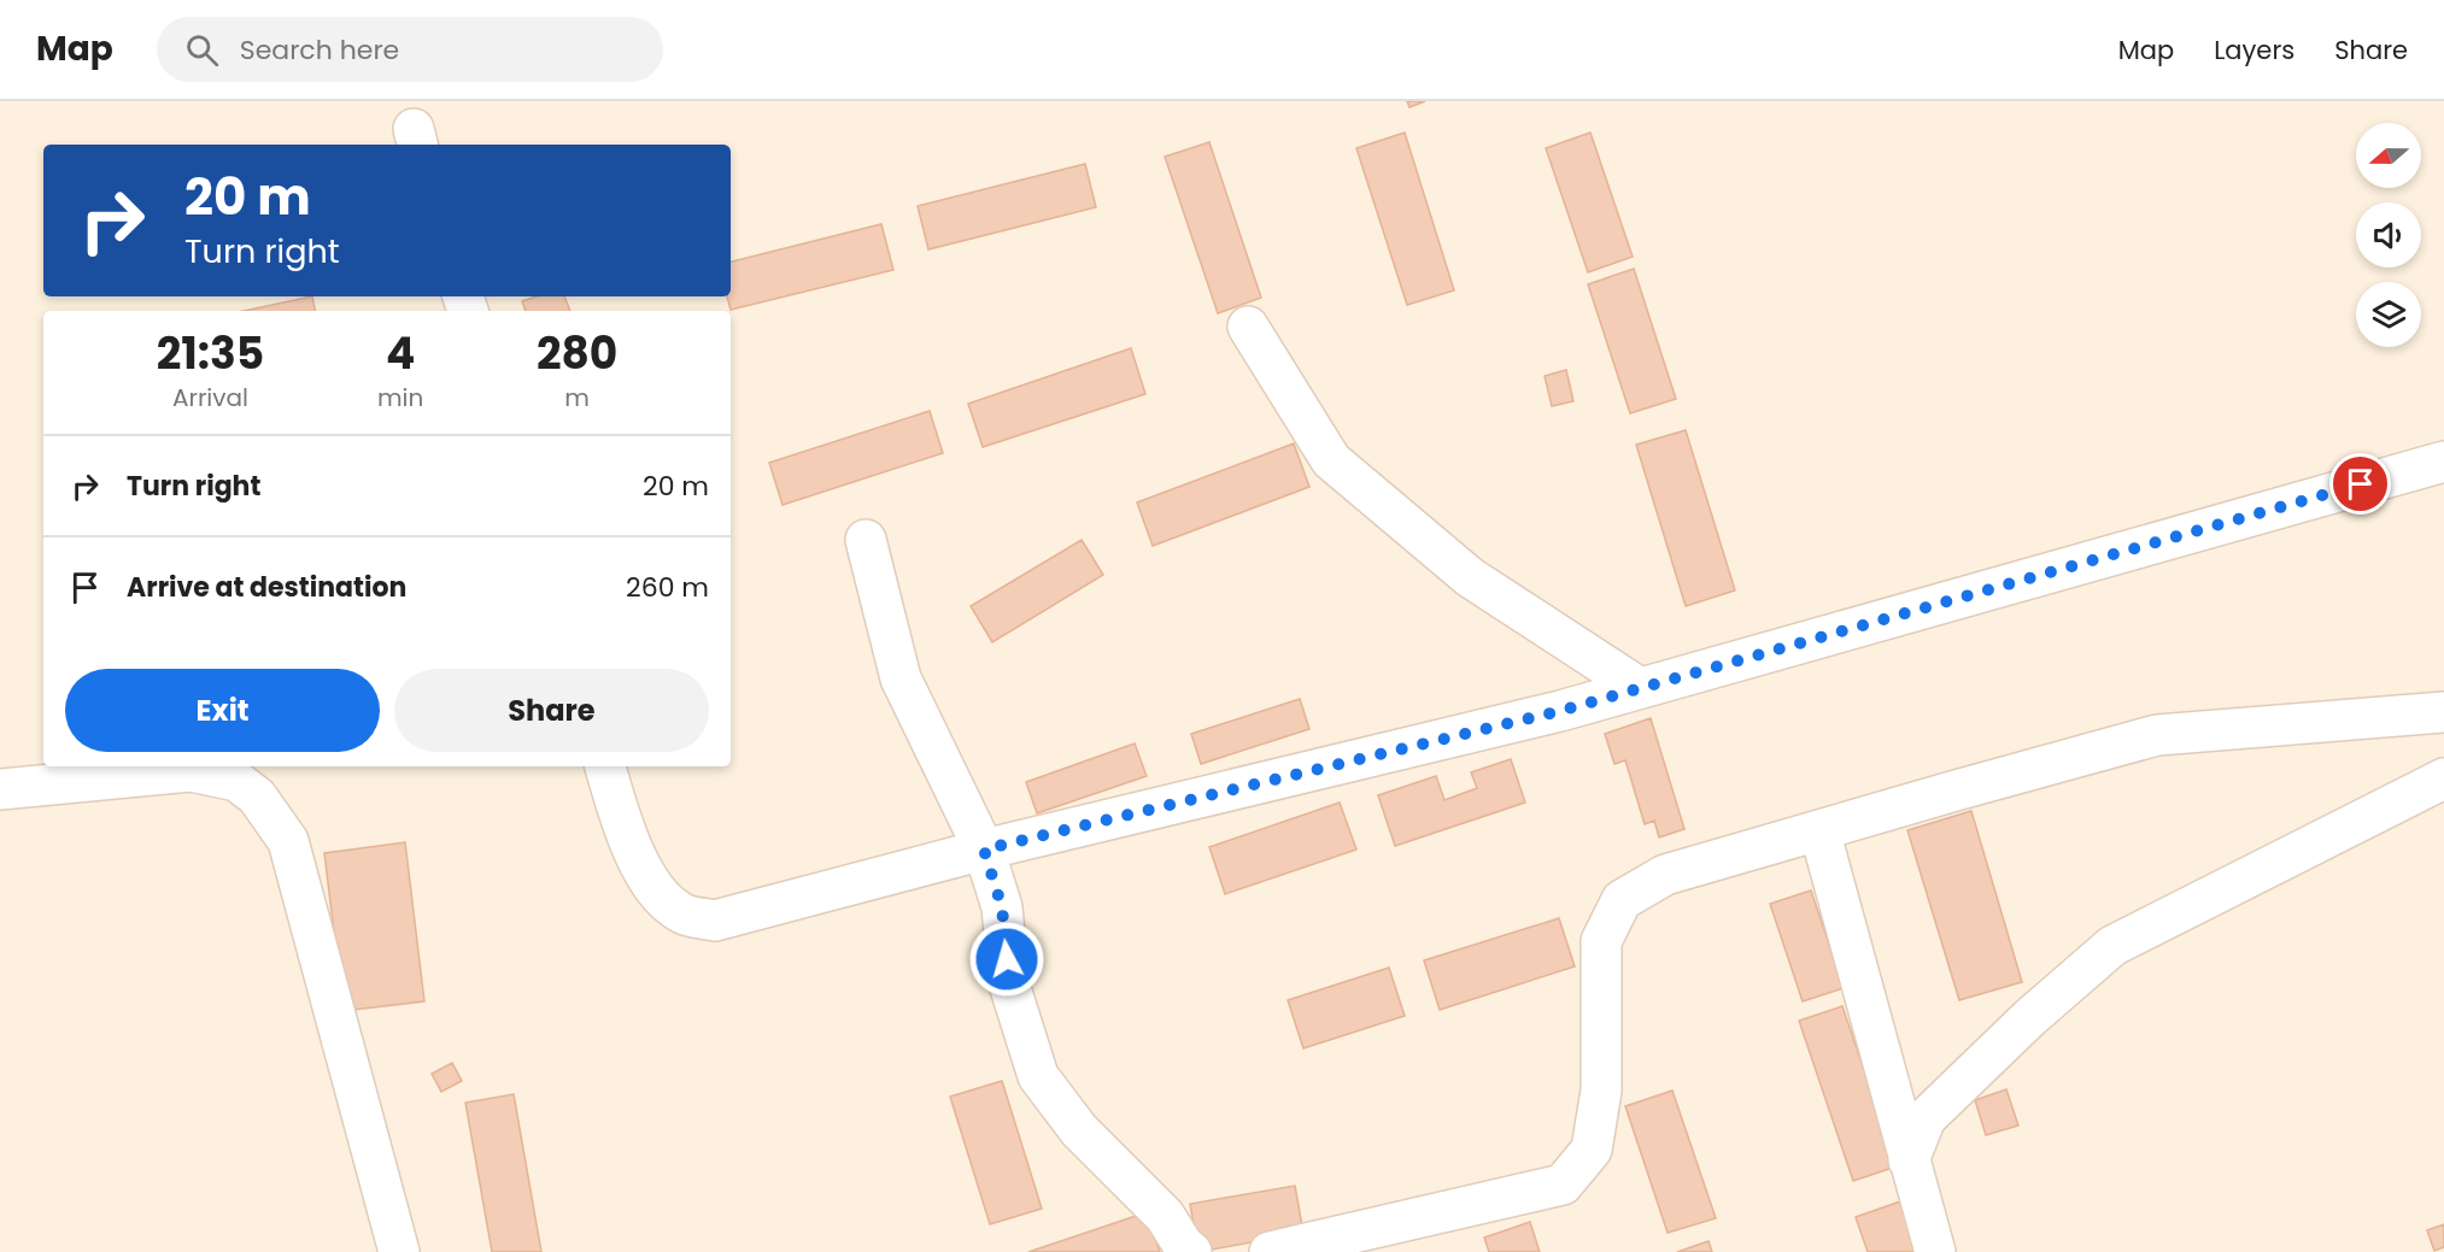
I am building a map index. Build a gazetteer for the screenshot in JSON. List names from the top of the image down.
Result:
{
  "north": "left",
  "page": {
    "header": "Map",
    "search": "Search here",
    "nav": ["Map", "Layers", "Share"],
    "turn": ["20 m", "Turn right"],
    "eta": [
      "21:35",
      "Arrival",
      "4",
      "min",
      "280",
      "m"
    ],
    "list": [
      {
        "name": "Turn right",
        "value": "20 m"
      },
      {
        "name": "Arrive at destination",
        "value": "260 m"
      }
    ],
    "buttons": ["Exit", "Share"]
  }
}
